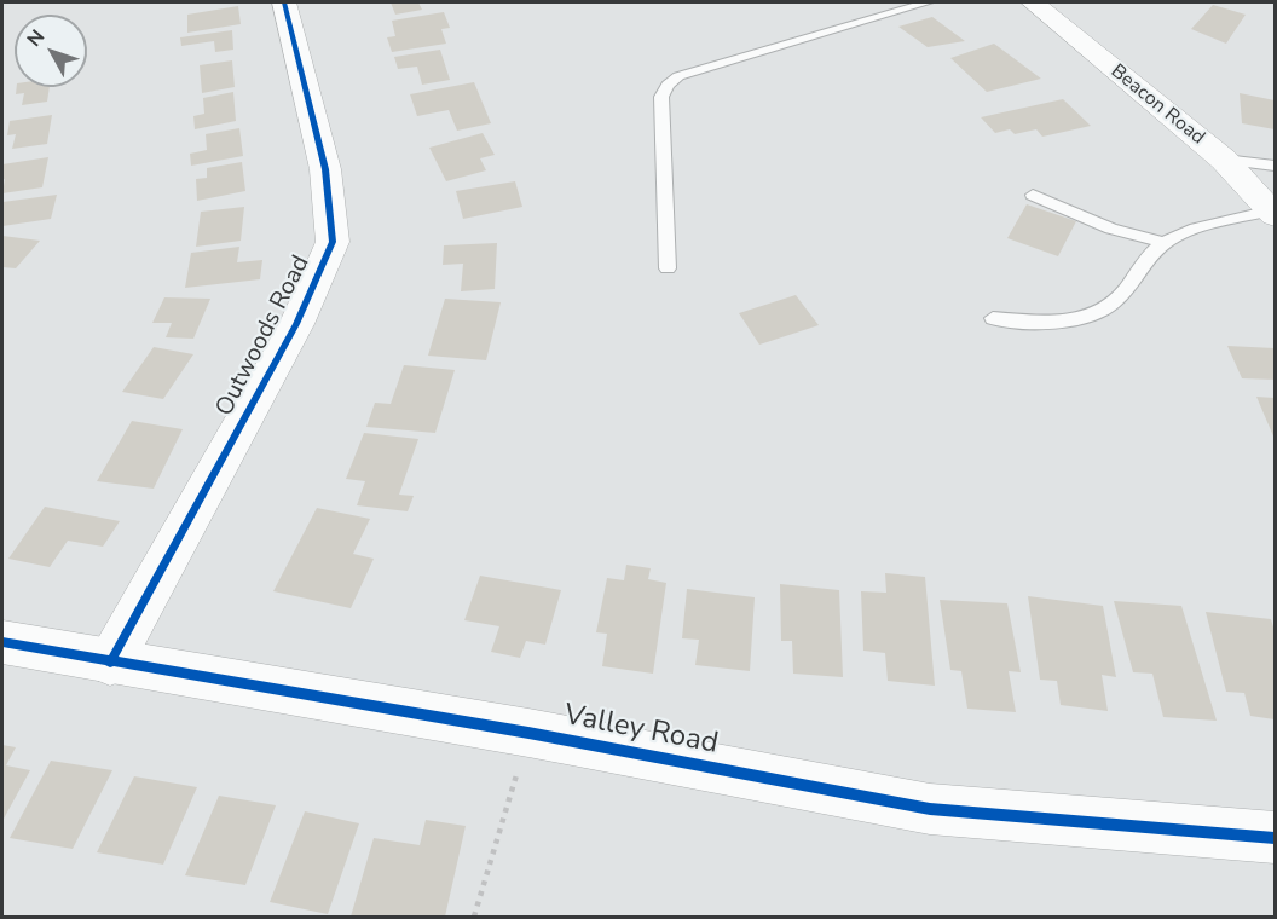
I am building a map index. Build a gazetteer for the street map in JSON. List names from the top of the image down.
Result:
{
  "streets": {
    "street": ["Beacon Road", "Outwoods Road", "Valley Road"]
  },
  "crossings": [
    ["Outwoods Road", "Valley Road"]
  ],
  "north": "top left"
}
